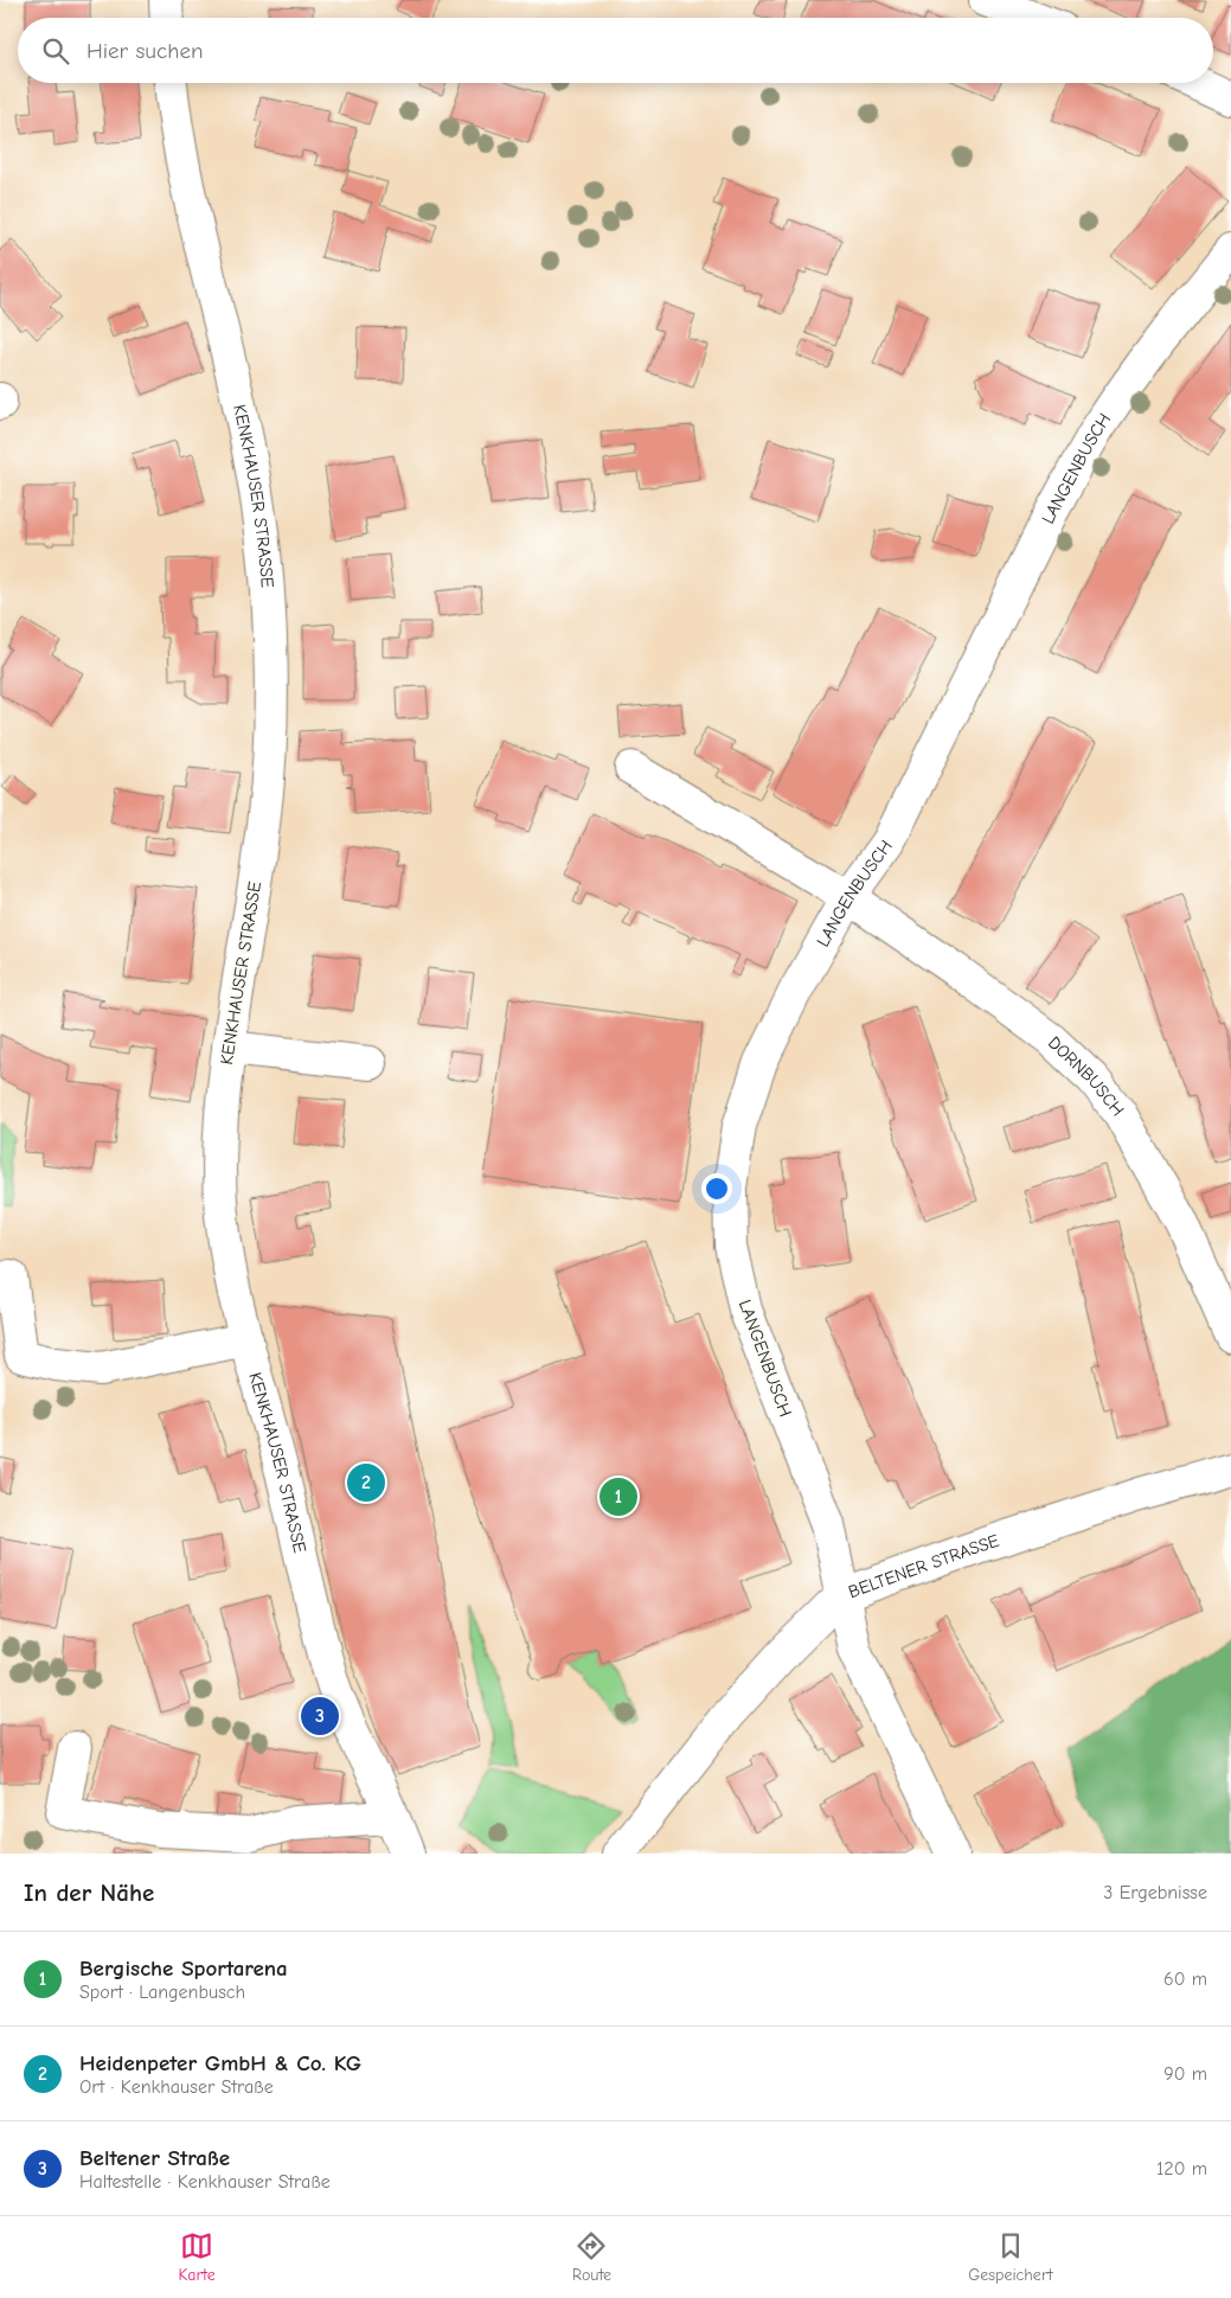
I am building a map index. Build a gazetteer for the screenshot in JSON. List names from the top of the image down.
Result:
{
  "streets": {
    "street": [
      "LANGENBUSCH",
      "KENKHAUSER STRASSE",
      "DORNBUSCH",
      "BELTENER STRASSE"
    ]
  },
  "crossings": [
    ["LANGENBUSCH", "DORNBUSCH"],
    ["LANGENBUSCH", "BELTENER STRASSE"]
  ],
  "page": {
    "search": "Hier suchen",
    "pins": ["2", "1", "3"],
    "heading": ["In der Nähe", "3 Ergebnisse"],
    "list": [
      {
        "mark": "1",
        "name": "Bergische Sportarena",
        "note": "Sport · Langenbusch",
        "value": "60 m"
      },
      {
        "mark": "2",
        "name": "Heidenpeter GmbH & Co. KG",
        "note": "Ort · Kenkhauser Straße",
        "value": "90 m"
      },
      {
        "mark": "3",
        "name": "Beltener Straße",
        "note": "Haltestelle · Kenkhauser Straße",
        "value": "120 m"
      }
    ],
    "nav": ["Karte", "Route", "Gespeichert"]
  }
}
